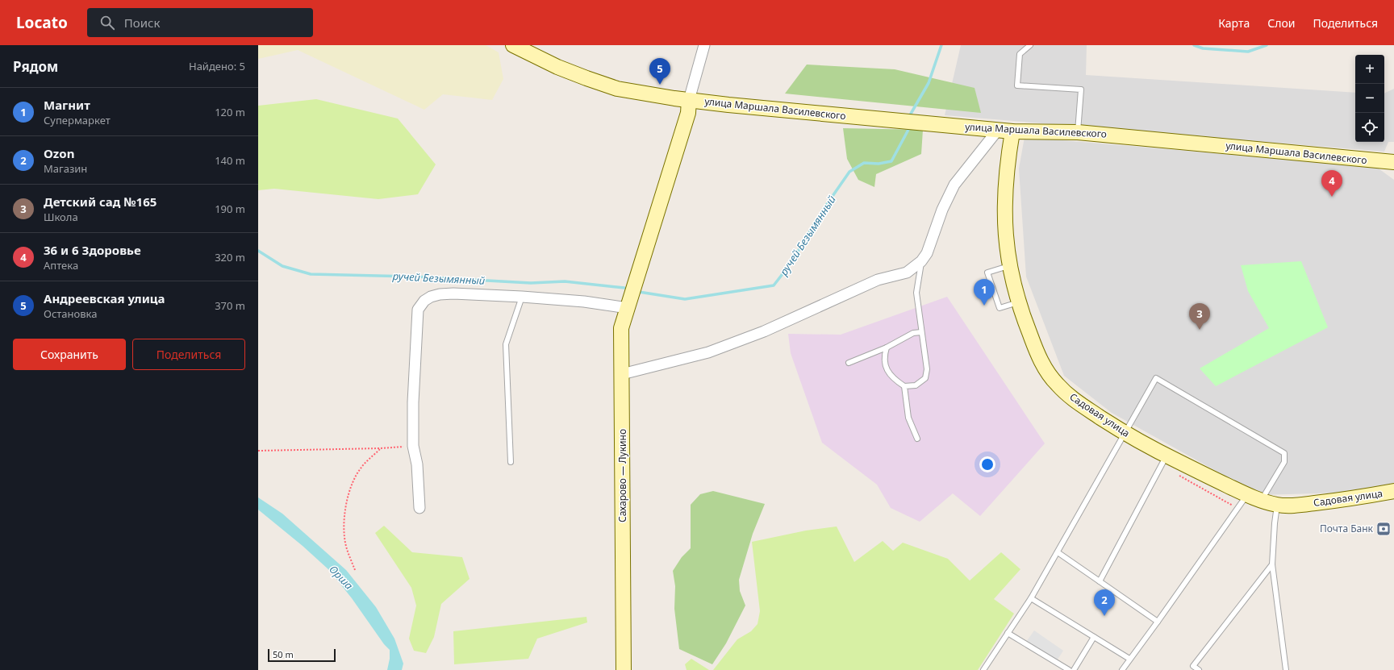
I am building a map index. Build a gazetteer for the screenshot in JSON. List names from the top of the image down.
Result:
{
  "streets": {
    "street": ["улица Маршала Василевского", "Садовая улица", "Сахарово — Лукино"]
  },
  "crossings": [
    ["улица Маршала Василевского", "Садовая улица"],
    ["улица Маршала Василевского", "Сахарово — Лукино"]
  ],
  "water": ["ручей Безымянный", "Орша"],
  "places": {
    "bank": ["Почта Банк"]
  },
  "scale_bar": "50 m",
  "page": {
    "header": "Locato",
    "search": "Поиск",
    "nav": ["Карта", "Слои", "Поделиться"],
    "heading": ["Рядом", "Найдено: 5"],
    "map_buttons": ["+", "−"],
    "pins": [
      "5",
      "4",
      "1",
      "3",
      "2"
    ],
    "list": [
      {
        "mark": "1",
        "name": "Магнит",
        "note": "Супермаркет",
        "value": "120 m"
      },
      {
        "mark": "2",
        "name": "Ozon",
        "note": "Магазин",
        "value": "140 m"
      },
      {
        "mark": "3",
        "name": "Детский сад №165",
        "note": "Школа",
        "value": "190 m"
      },
      {
        "mark": "4",
        "name": "36 и 6 Здоровье",
        "note": "Аптека",
        "value": "320 m"
      },
      {
        "mark": "5",
        "name": "Андреевская улица",
        "note": "Остановка",
        "value": "370 m"
      }
    ],
    "buttons": ["Сохранить", "Поделиться"],
    "scale": "50 m"
  }
}
